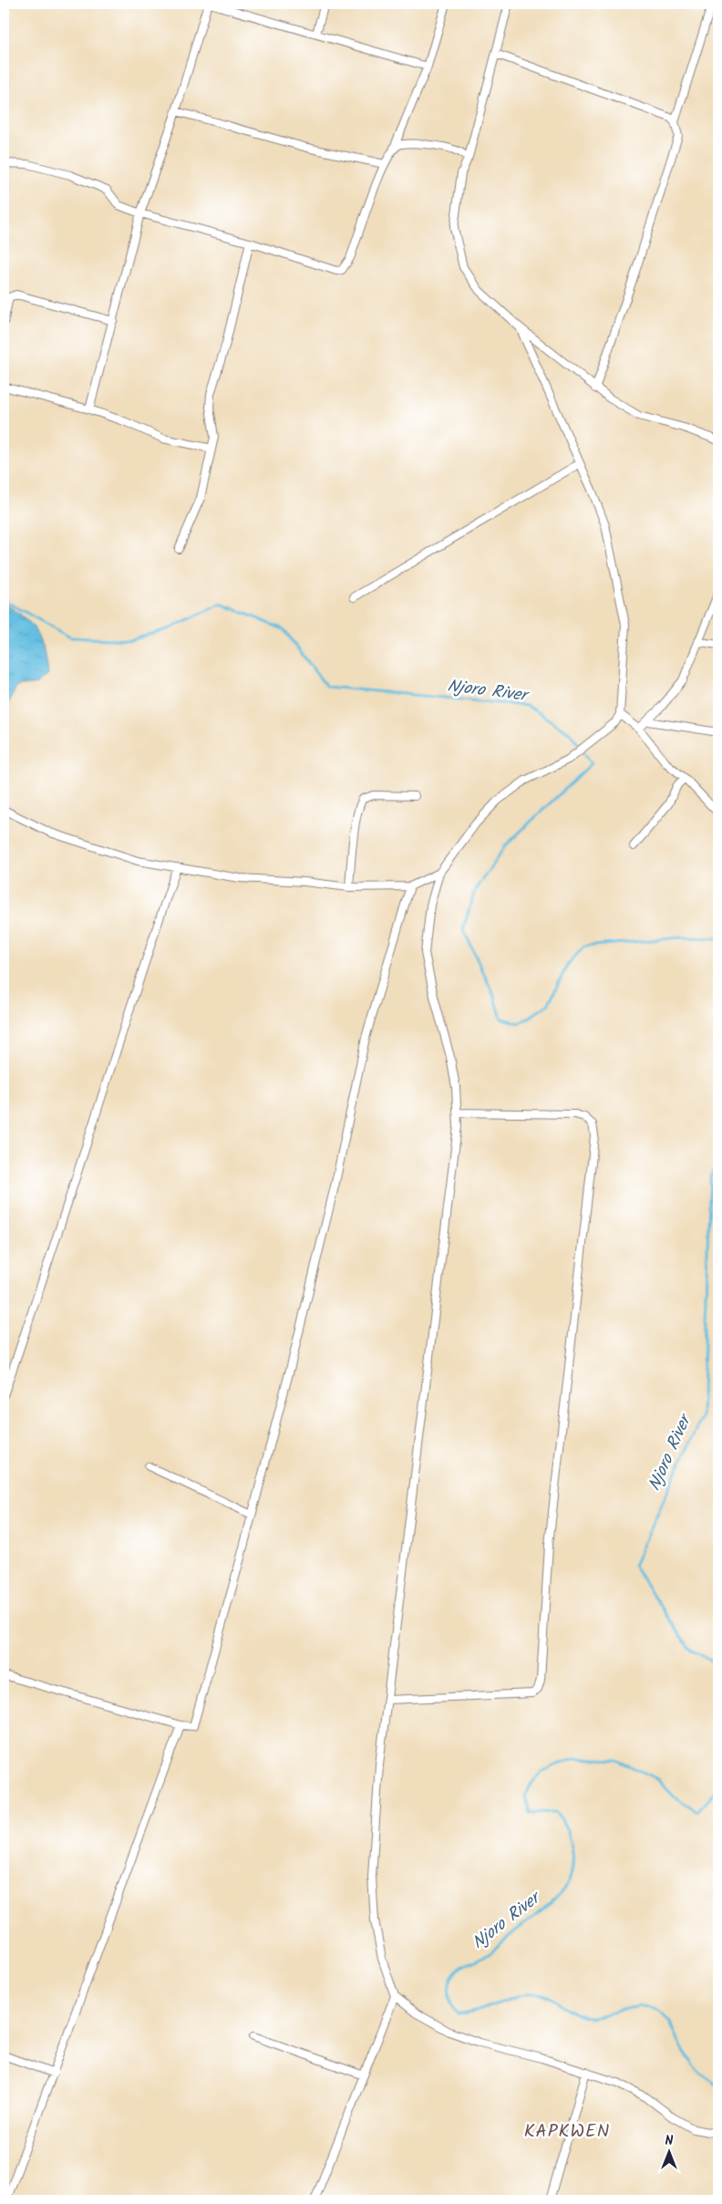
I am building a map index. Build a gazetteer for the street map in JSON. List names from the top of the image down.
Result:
{
  "districts": ["KAPKWEN"],
  "water": ["Njoro River"],
  "north": "top"
}
